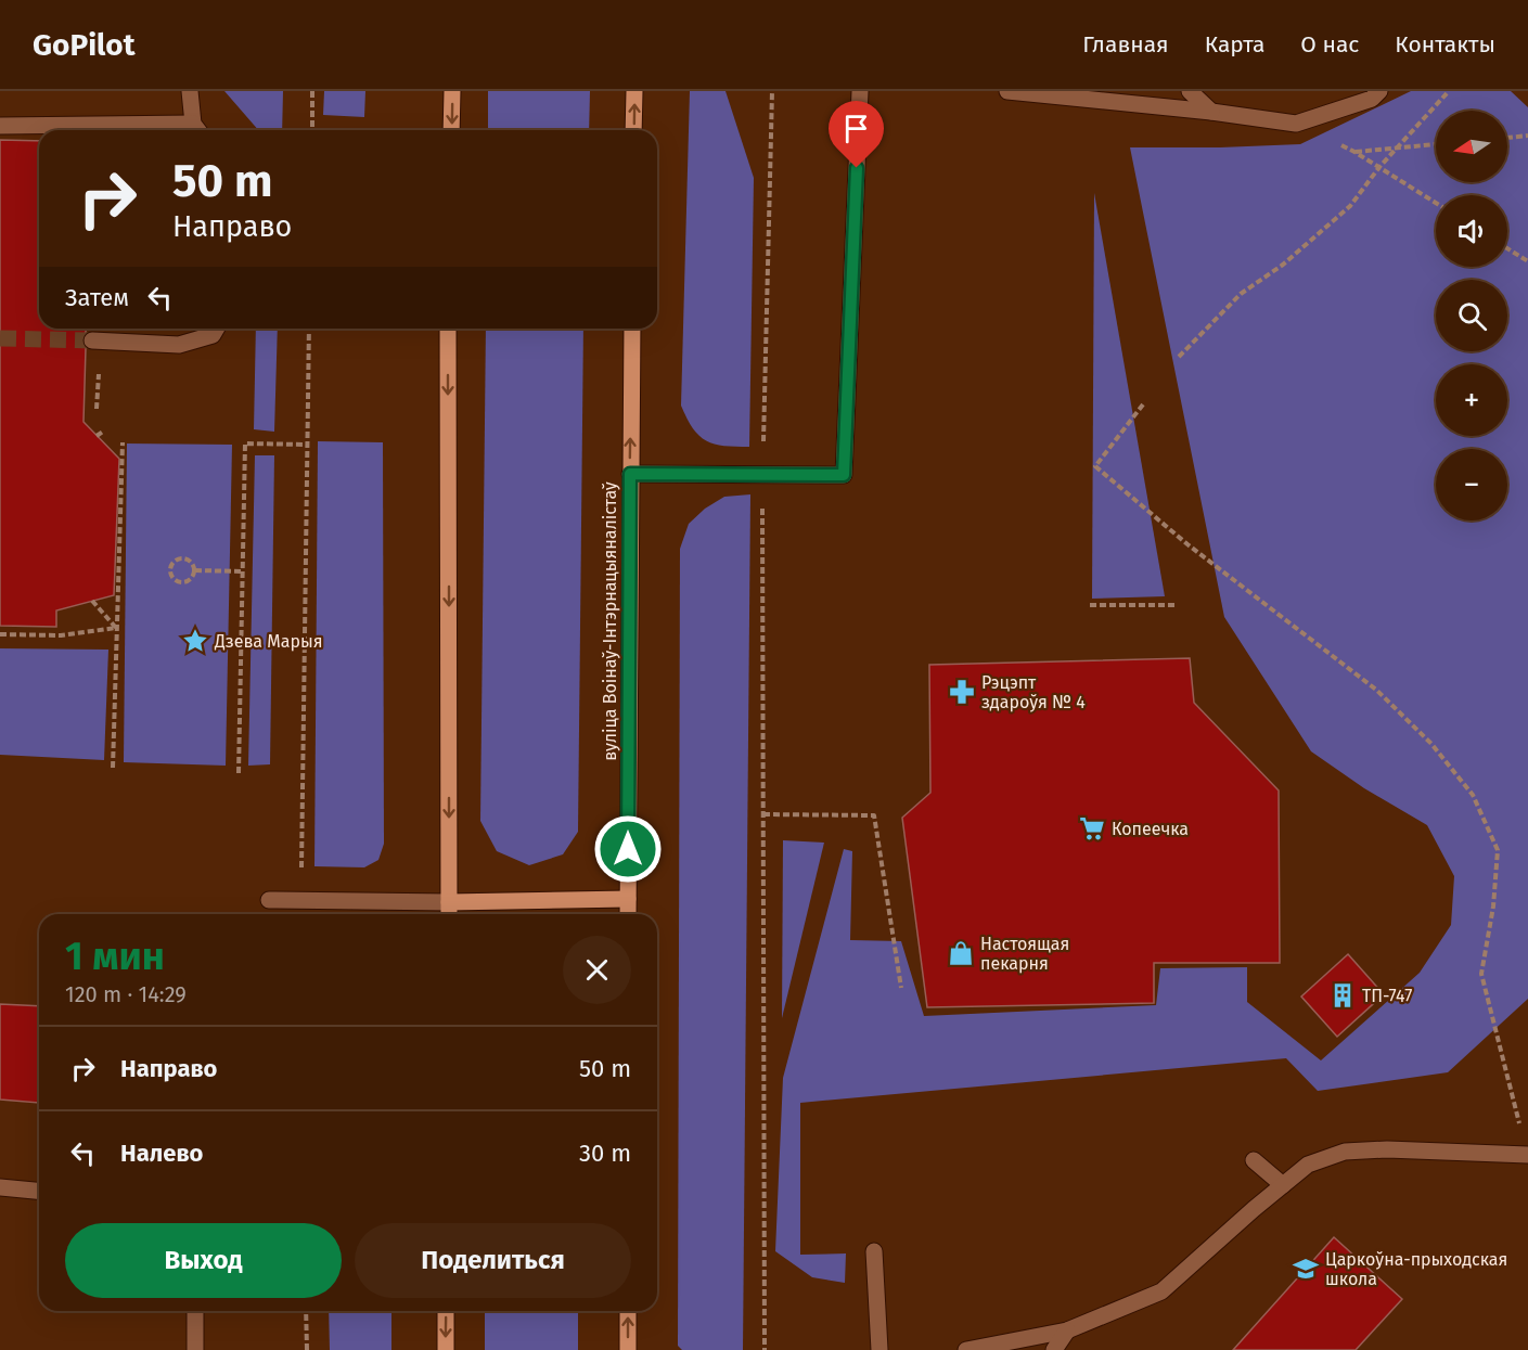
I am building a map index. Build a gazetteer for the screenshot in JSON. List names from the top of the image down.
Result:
{
  "streets": {
    "main road": ["вуліца Воінаў-Інтэрнацыяналістаў"]
  },
  "places": {
    "place": ["Дзева Марыя"],
    "pharmacy": ["Рэцэпт здароўя № 4"],
    "supermarket": ["Копеечка"],
    "shop": ["Настоящая пекарня"],
    "building": ["ТП-747"],
    "school or university": ["Царкоўна-прыходская школа"]
  },
  "north": "left",
  "page": {
    "header": "GoPilot",
    "nav": [
      "Главная",
      "Карта",
      "О нас",
      "Контакты"
    ],
    "map_buttons": ["+", "−"],
    "turn": ["50 m", "Направо"],
    "then": "Затем",
    "heading": ["1 мин", "120 m · 14:29"],
    "list": [
      {
        "name": "Направо",
        "value": "50 m"
      },
      {
        "name": "Налево",
        "value": "30 m"
      }
    ],
    "buttons": ["Выход", "Поделиться"]
  }
}
